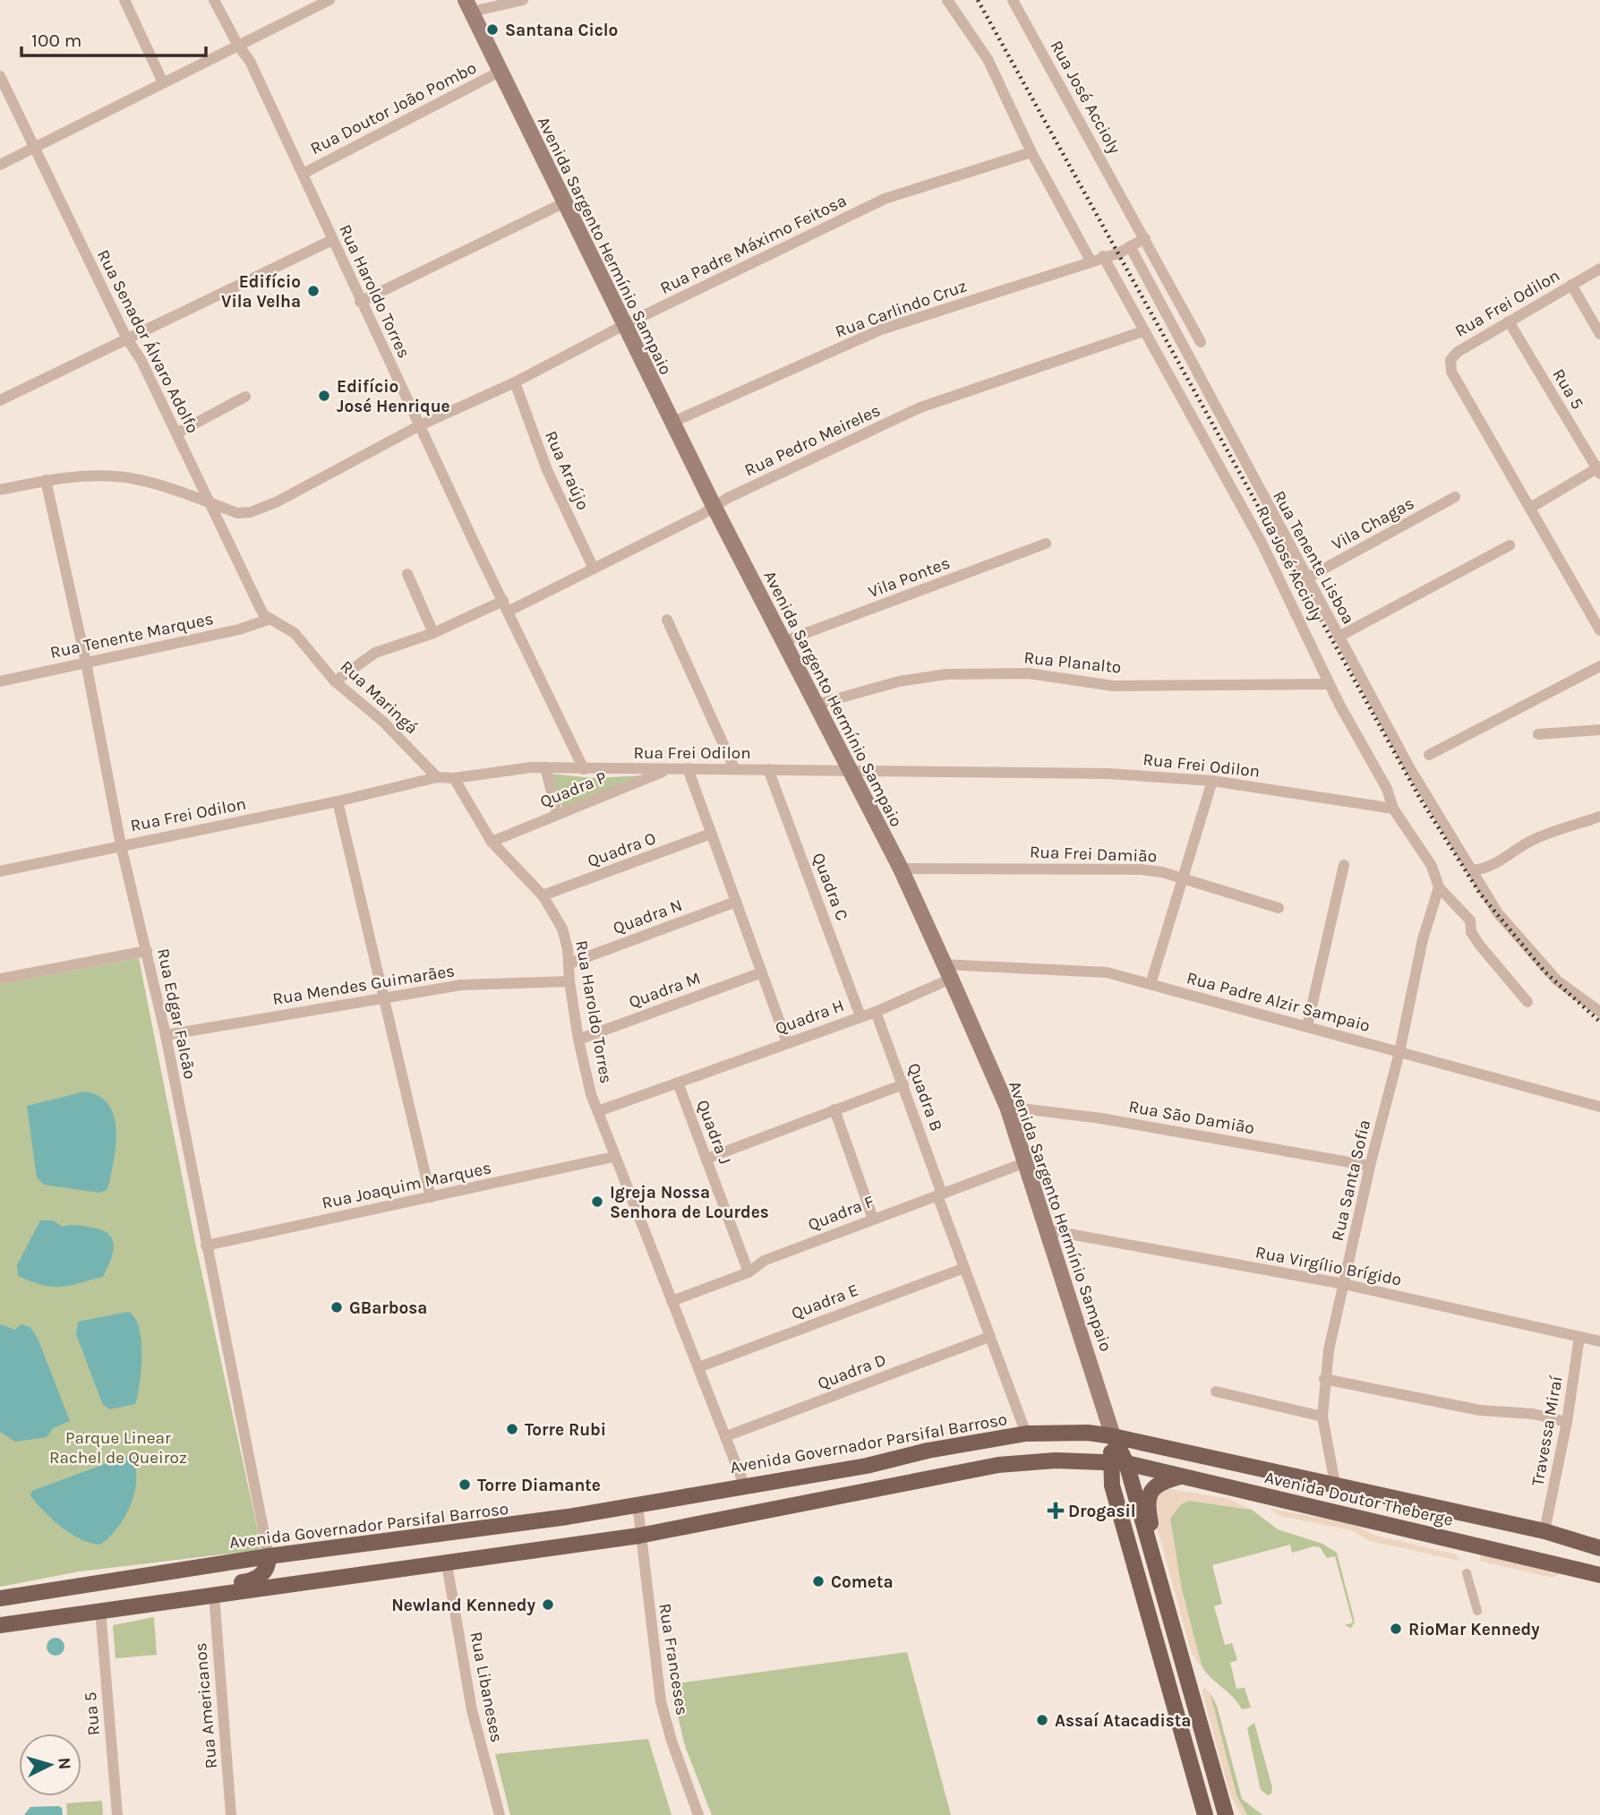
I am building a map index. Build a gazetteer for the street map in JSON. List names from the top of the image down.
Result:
{
  "streets": {
    "main road": ["Avenida Sargento Hermínio Sampaio", "Avenida Governador Parsifal Barroso", "Avenida Doutor Theberge"],
    "street": [
      "Rua José Accioly",
      "Rua Doutor João Pombo",
      "Rua Padre Máximo Feitosa",
      "Rua Haroldo Torres",
      "Rua Frei Odilon",
      "Rua Carlindo Cruz",
      "Rua Senador Álvaro Adolfo",
      "Rua 5",
      "Rua Pedro Meireles",
      "Rua Araújo",
      "Vila Chagas",
      "Rua Tenente Lisboa",
      "Vila Pontes",
      "Rua Tenente Marques",
      "Rua Planalto",
      "Rua Maringá",
      "Quadra P",
      "Quadra O",
      "Rua Frei Damião",
      "Quadra C",
      "Quadra N",
      "Rua Mendes Guimarães",
      "Quadra M",
      "Rua Padre Alzir Sampaio",
      "Rua Edgar Falcão",
      "Quadra H",
      "Quadra B",
      "Rua São Damião",
      "Quadra J",
      "Rua Santa Sofia",
      "Rua Joaquim Marques",
      "Quadra F",
      "Rua Virgílio Brígido",
      "Quadra E",
      "Quadra D",
      "Travessa Miraí",
      "Rua Franceses",
      "Rua Libaneses",
      "Rua Americanos"
    ]
  },
  "crossings": [
    ["Rua José Accioly", "Rua Frei Odilon"],
    ["Rua José Accioly", "Rua Carlindo Cruz"],
    ["Rua José Accioly", "Rua Pedro Meireles"],
    ["Rua José Accioly", "Rua Planalto"],
    ["Rua José Accioly", "Rua Santa Sofia"],
    ["Rua Doutor João Pombo", "Avenida Sargento Hermínio Sampaio"],
    ["Rua Doutor João Pombo", "Rua Haroldo Torres"],
    ["Rua Padre Máximo Feitosa", "Avenida Sargento Hermínio Sampaio"],
    ["Rua Padre Máximo Feitosa", "Rua Haroldo Torres"],
    ["Rua Padre Máximo Feitosa", "Rua Senador Álvaro Adolfo"],
    ["Rua Padre Máximo Feitosa", "Rua Araújo"],
    ["Rua Padre Máximo Feitosa", "Rua Edgar Falcão"],
    ["Avenida Sargento Hermínio Sampaio", "Rua Frei Odilon"],
    ["Avenida Sargento Hermínio Sampaio", "Rua Carlindo Cruz"],
    ["Avenida Sargento Hermínio Sampaio", "Rua Pedro Meireles"],
    ["Avenida Sargento Hermínio Sampaio", "Vila Pontes"],
    ["Avenida Sargento Hermínio Sampaio", "Rua Planalto"],
    ["Avenida Sargento Hermínio Sampaio", "Rua Frei Damião"],
    ["Avenida Sargento Hermínio Sampaio", "Rua Padre Alzir Sampaio"],
    ["Avenida Sargento Hermínio Sampaio", "Quadra H"],
    ["Avenida Sargento Hermínio Sampaio", "Rua São Damião"],
    ["Avenida Sargento Hermínio Sampaio", "Quadra F"],
    ["Avenida Sargento Hermínio Sampaio", "Rua Virgílio Brígido"],
    ["Avenida Sargento Hermínio Sampaio", "Avenida Governador Parsifal Barroso"],
    ["Avenida Sargento Hermínio Sampaio", "Avenida Doutor Theberge"],
    ["Rua Haroldo Torres", "Rua Frei Odilon"],
    ["Rua Haroldo Torres", "Rua Pedro Meireles"],
    ["Rua Haroldo Torres", "Quadra P"],
    ["Rua Haroldo Torres", "Quadra O"],
    ["Rua Haroldo Torres", "Quadra N"],
    ["Rua Haroldo Torres", "Rua Mendes Guimarães"],
    ["Rua Haroldo Torres", "Quadra M"],
    ["Rua Haroldo Torres", "Rua Joaquim Marques"],
    ["Rua Haroldo Torres", "Quadra F"],
    ["Rua Haroldo Torres", "Quadra E"],
    ["Rua Haroldo Torres", "Quadra D"],
    ["Rua Haroldo Torres", "Avenida Governador Parsifal Barroso"],
    ["Rua Frei Odilon", "Rua 5"],
    ["Rua Frei Odilon", "Rua Maringá"],
    ["Rua Frei Odilon", "Quadra P"],
    ["Rua Frei Odilon", "Quadra C"],
    ["Rua Frei Odilon", "Rua Edgar Falcão"],
    ["Rua Carlindo Cruz", "Rua Tenente Lisboa"],
    ["Rua Senador Álvaro Adolfo", "Rua Tenente Marques"],
    ["Rua Senador Álvaro Adolfo", "Rua Maringá"],
    ["Rua Pedro Meireles", "Rua Araújo"],
    ["Rua Pedro Meireles", "Rua Maringá"],
    ["Vila Chagas", "Rua Tenente Lisboa"],
    ["Rua Tenente Marques", "Rua Maringá"],
    ["Rua Tenente Marques", "Rua Edgar Falcão"],
    ["Quadra C", "Quadra H"],
    ["Rua Mendes Guimarães", "Rua Edgar Falcão"],
    ["Rua Padre Alzir Sampaio", "Rua Santa Sofia"],
    ["Rua Edgar Falcão", "Rua Joaquim Marques"],
    ["Rua Edgar Falcão", "Avenida Governador Parsifal Barroso"],
    ["Quadra H", "Quadra B"],
    ["Quadra H", "Quadra J"],
    ["Quadra B", "Quadra F"],
    ["Rua São Damião", "Rua Santa Sofia"],
    ["Quadra J", "Quadra F"],
    ["Rua Santa Sofia", "Rua Virgílio Brígido"],
    ["Rua Santa Sofia", "Avenida Doutor Theberge"],
    ["Rua Virgílio Brígido", "Travessa Miraí"],
    ["Travessa Miraí", "Avenida Doutor Theberge"],
    ["Avenida Governador Parsifal Barroso", "Avenida Doutor Theberge"],
    ["Avenida Governador Parsifal Barroso", "Rua Franceses"]
  ],
  "parks": ["Parque Linear Rachel de Queiroz"],
  "places": {
    "other": [
      "Santana Ciclo",
      "Edifício Vila Velha",
      "Edifício José Henrique",
      "Igreja Nossa Senhora de Lourdes",
      "GBarbosa",
      "Torre Rubi",
      "Torre Diamante",
      "Cometa",
      "Newland Kennedy",
      "RioMar Kennedy",
      "Assaí Atacadista"
    ],
    "health": ["Drogasil"]
  },
  "scale_bar": "100 m",
  "north": "right"
}
